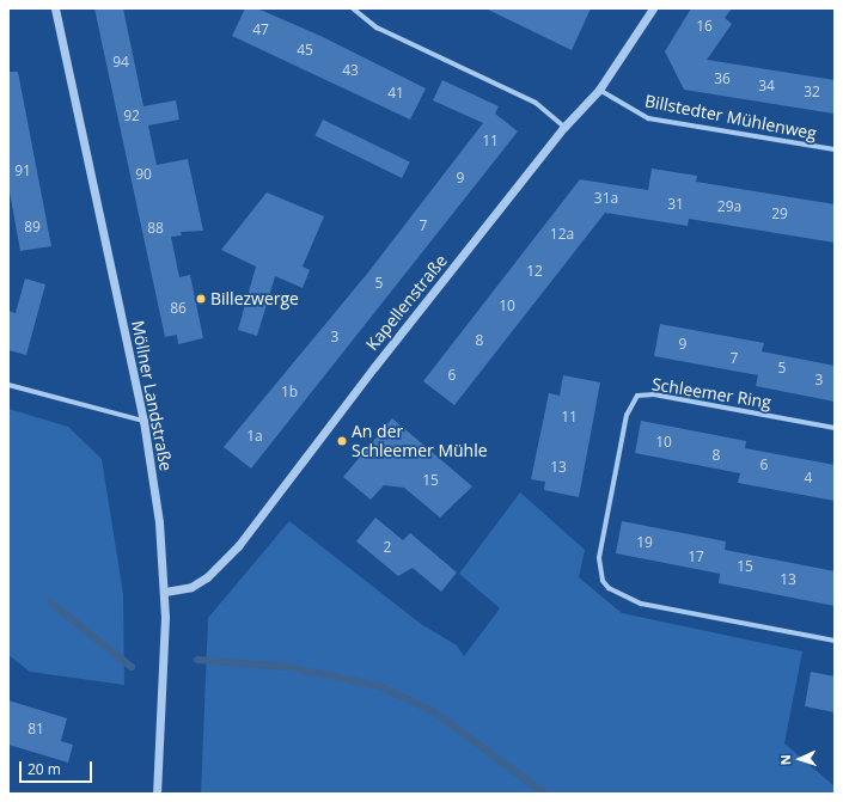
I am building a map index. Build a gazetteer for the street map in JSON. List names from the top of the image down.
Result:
{
  "streets": {
    "street": [
      "Billstedter Mühlenweg",
      "Kapellenstraße",
      "Schleemer Ring",
      "Möllner Landstraße"
    ]
  },
  "crossings": [
    ["Billstedter Mühlenweg", "Kapellenstraße"],
    ["Kapellenstraße", "Möllner Landstraße"]
  ],
  "places": ["Billezwerge", "An der Schleemer Mühle"],
  "house_numbers": [
    "16",
    "47",
    "45",
    "94",
    "43",
    "36",
    "34",
    "32",
    "41",
    "92",
    "11",
    "91",
    "90",
    "9",
    "31a",
    "31",
    "29a",
    "29",
    "7",
    "89",
    "88",
    "12a",
    "12",
    "5",
    "10",
    "86",
    "3",
    "8",
    "9",
    "7",
    "5",
    "6",
    "3",
    "1b",
    "11",
    "1a",
    "10",
    "8",
    "6",
    "13",
    "4",
    "15",
    "19",
    "2",
    "17",
    "15",
    "13",
    "81"
  ],
  "scale_bar": "20 m",
  "north": "left"
}
